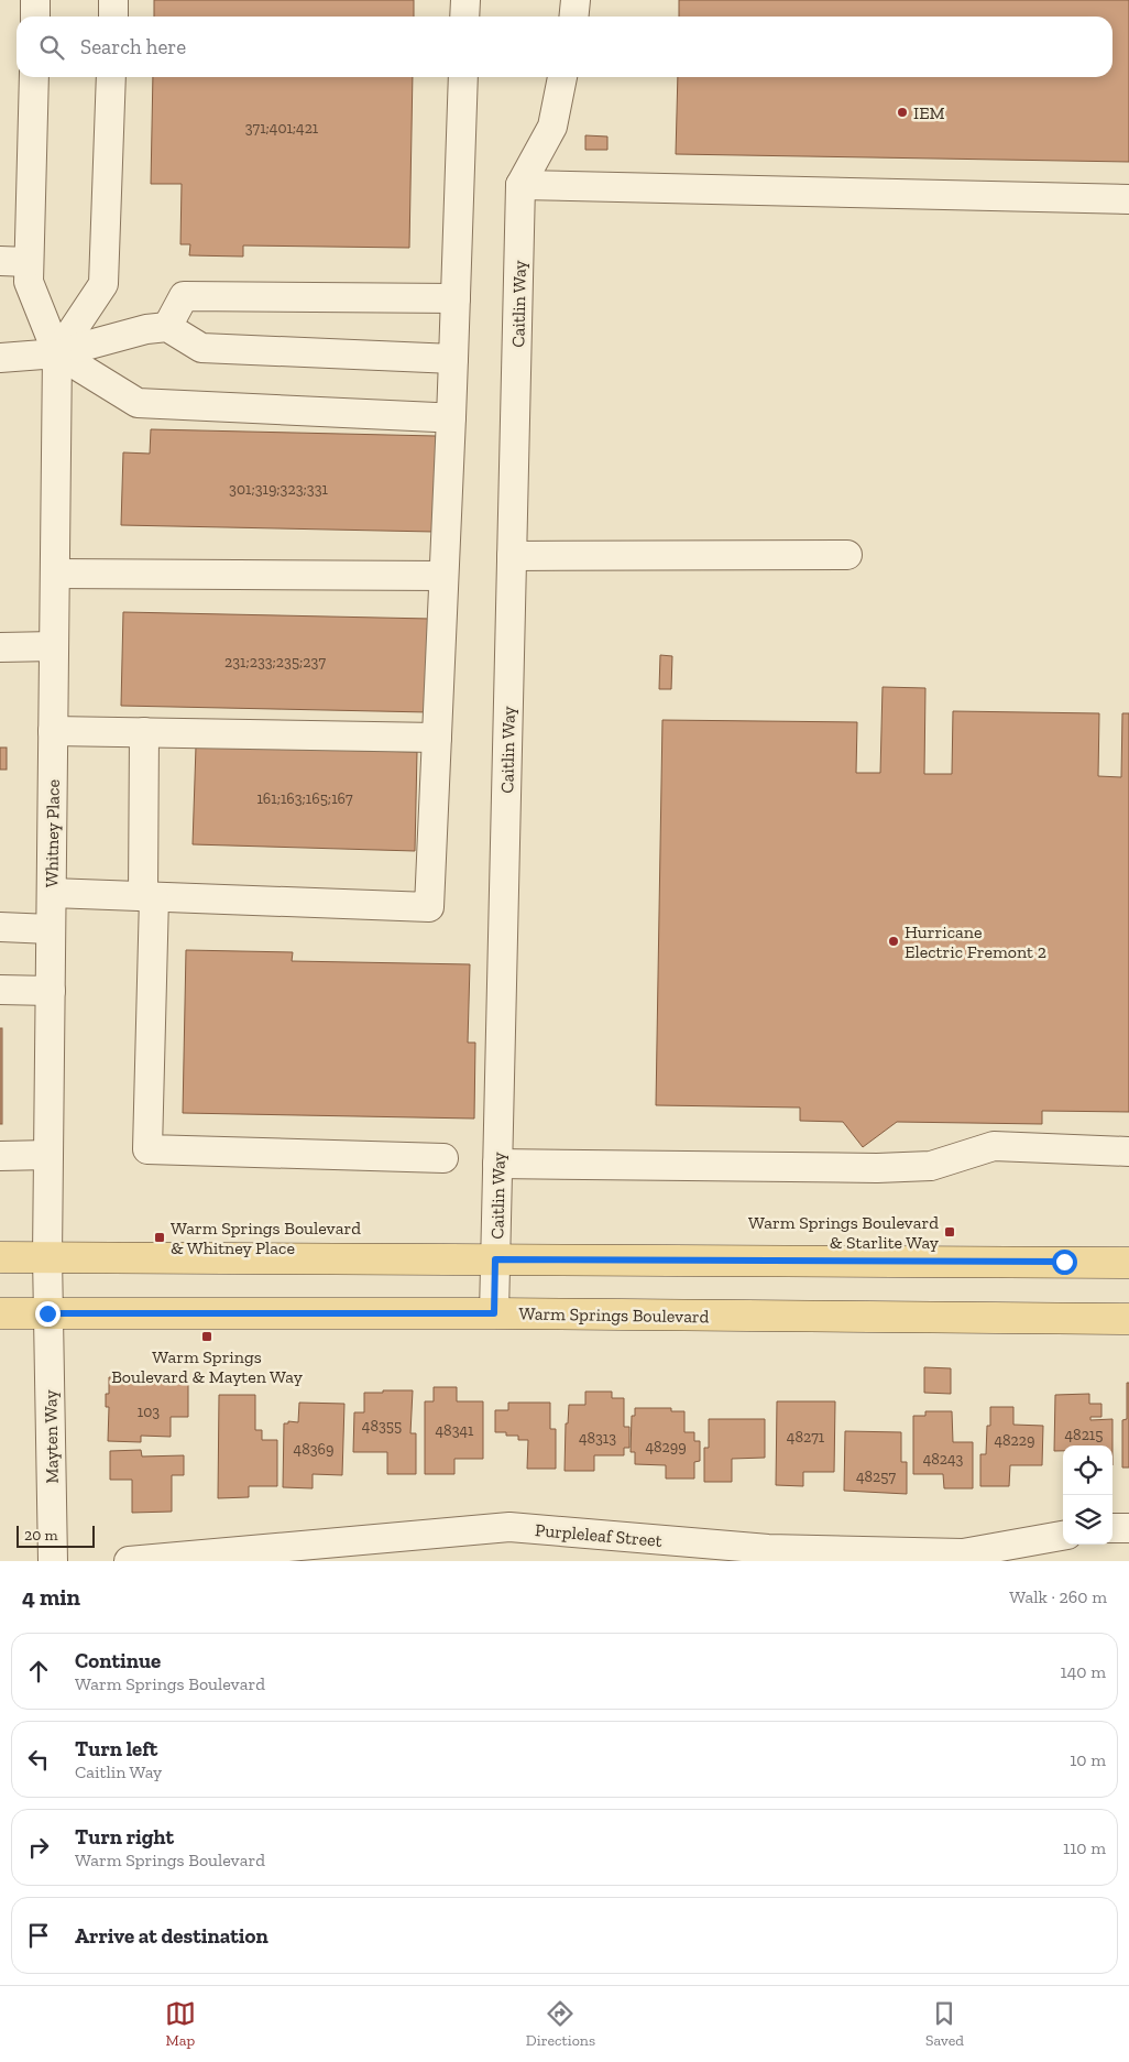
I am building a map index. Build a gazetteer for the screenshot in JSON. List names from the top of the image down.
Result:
{
  "streets": {
    "main road": ["Warm Springs Boulevard"],
    "street": [
      "Caitlin Way",
      "Whitney Place",
      "Mayten Way",
      "Purpleleaf Street"
    ]
  },
  "crossings": [
    ["Caitlin Way", "Warm Springs Boulevard"],
    ["Whitney Place", "Warm Springs Boulevard"],
    ["Whitney Place", "Mayten Way"],
    ["Warm Springs Boulevard", "Mayten Way"]
  ],
  "places": {
    "other": ["IEM", "Hurricane Electric Fremont 2"],
    "transit": ["Warm Springs Boulevard & Starlite Way", "Warm Springs Boulevard & Whitney Place", "Warm Springs Boulevard & Mayten Way"]
  },
  "house_numbers": [
    "371;401;421",
    "301;319;323;331",
    "231;233;235;237",
    "161;163;165;167",
    "103",
    "48355",
    "48341",
    "48215",
    "48271",
    "48313",
    "48229",
    "48299",
    "48369",
    "48243",
    "48257"
  ],
  "scale_bar": "20 m",
  "page": {
    "search": "Search here",
    "scale": "20 m",
    "heading": ["4 min", "Walk · 260 m"],
    "list": [
      ["Continue", "Warm Springs Boulevard", "140 m"],
      ["Turn left", "Caitlin Way", "10 m"],
      ["Turn right", "Warm Springs Boulevard", "110 m"],
      "Arrive at destination"
    ],
    "nav": ["Map", "Directions", "Saved"]
  }
}
